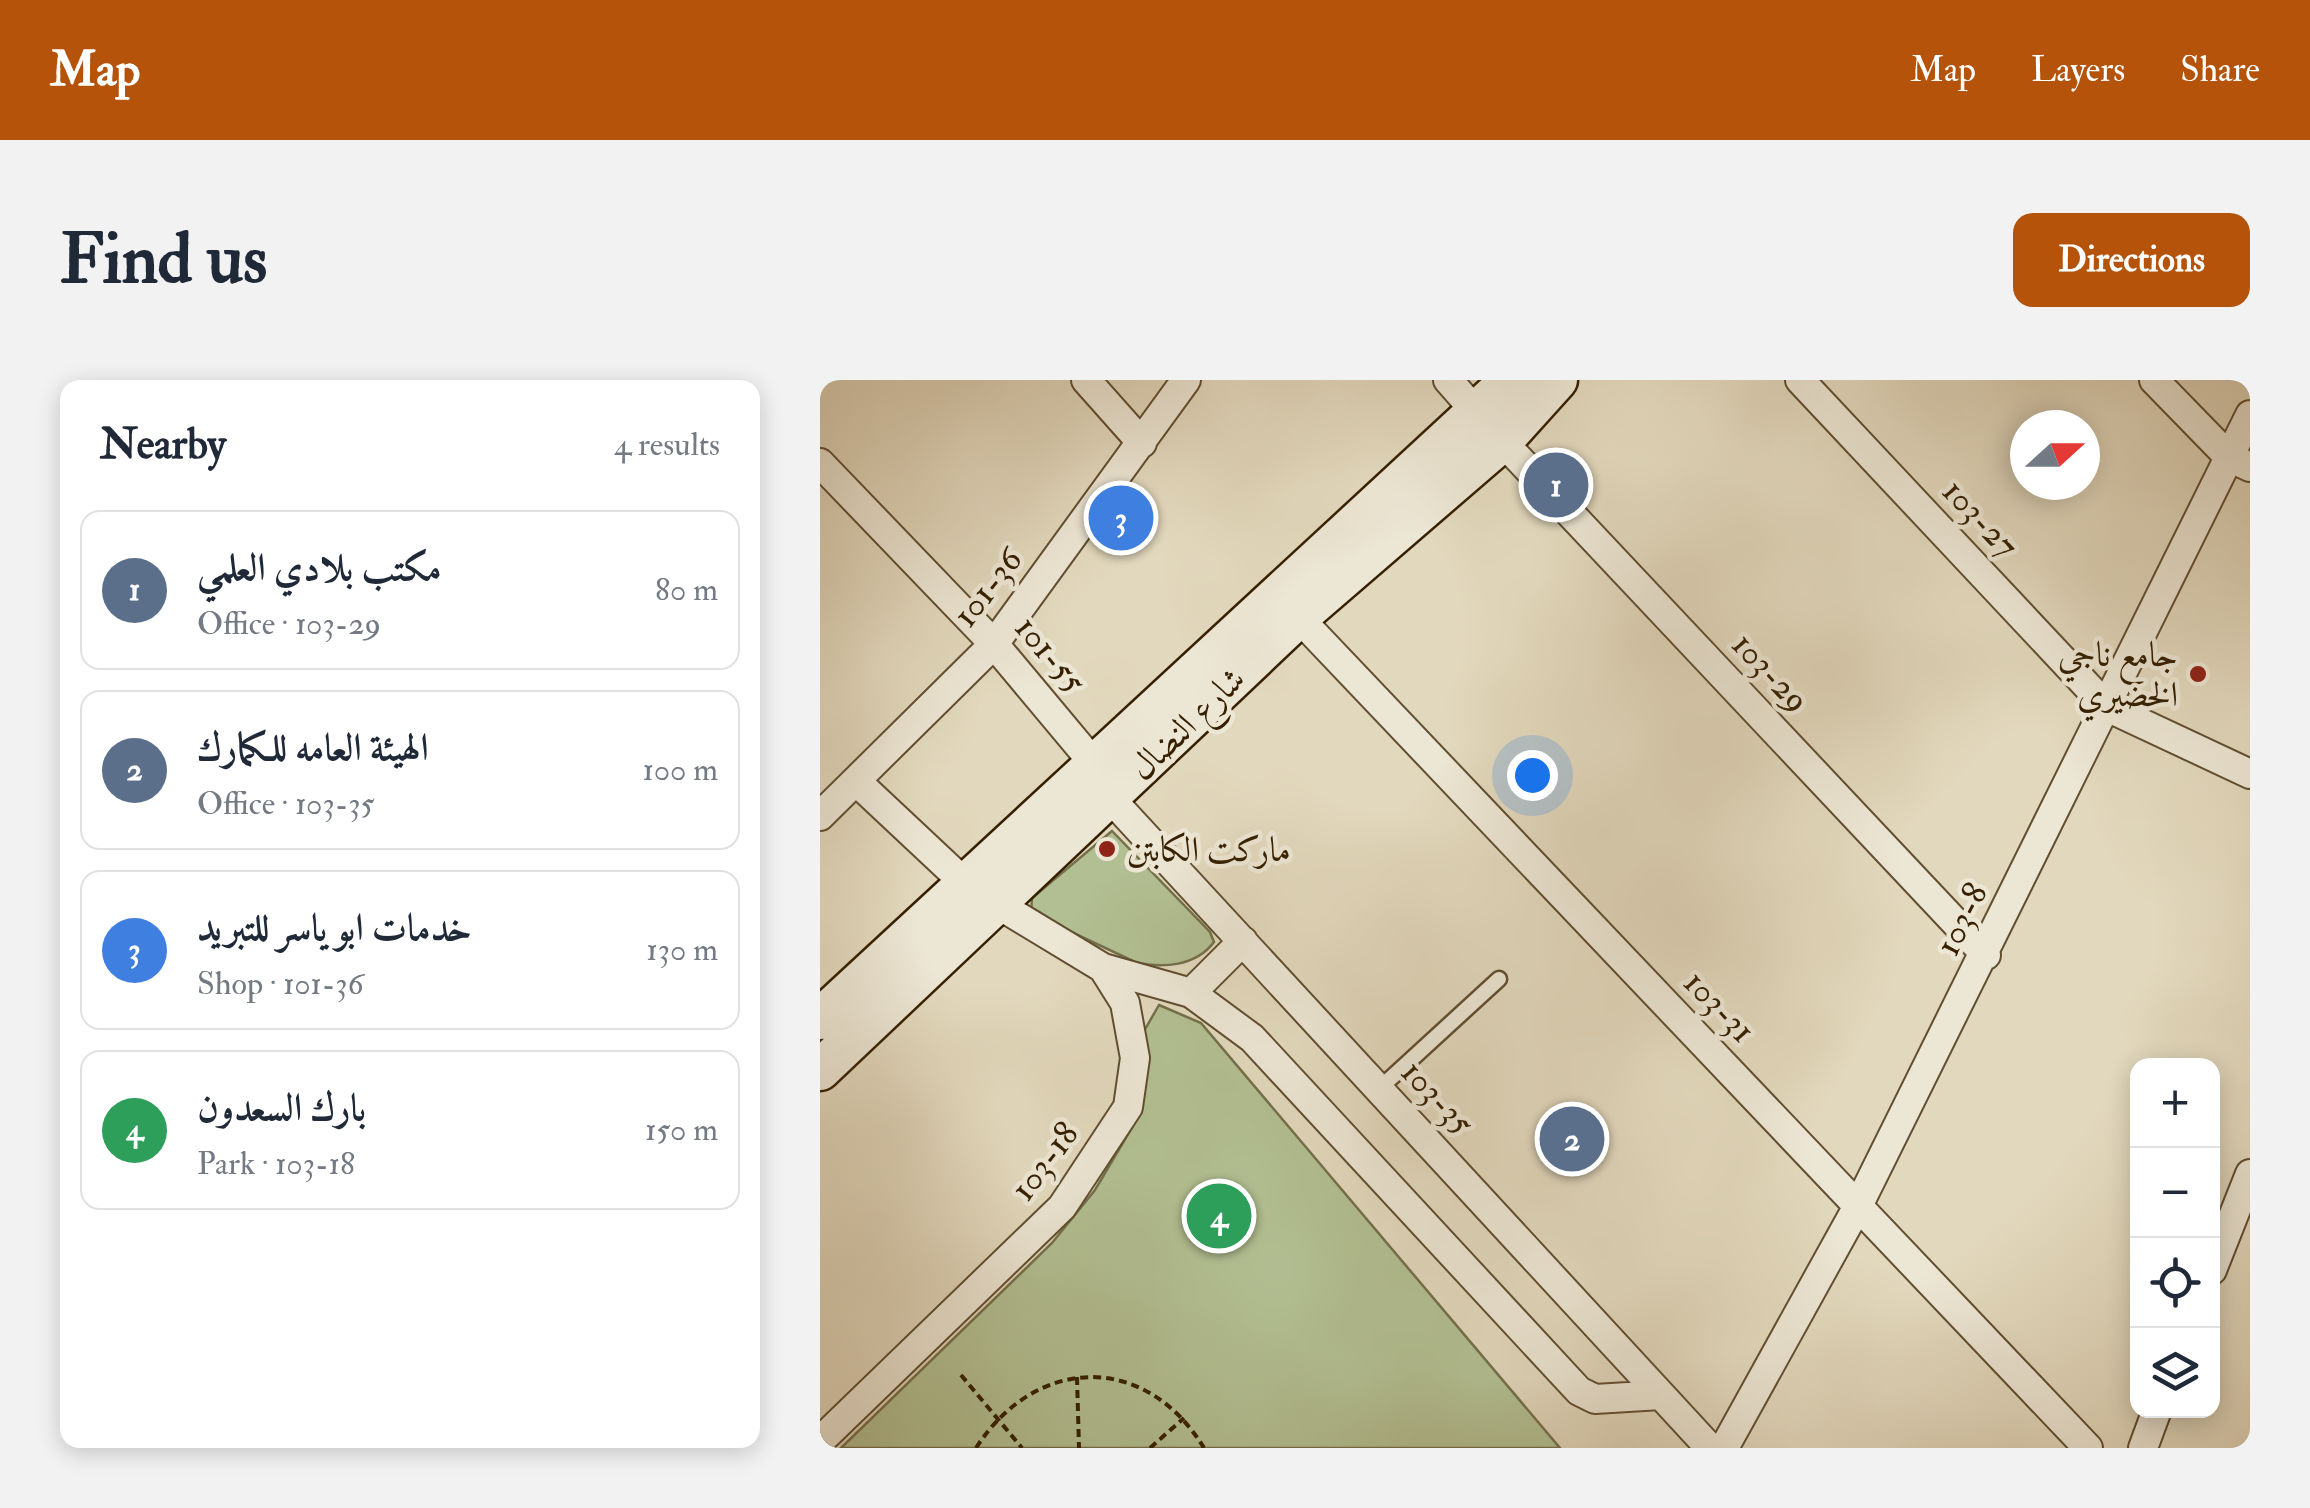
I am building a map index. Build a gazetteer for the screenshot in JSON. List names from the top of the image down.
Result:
{
  "streets": {
    "main road": ["شارع النضال"],
    "street": [
      "103-27",
      "101-36",
      "101-55",
      "103-29",
      "103-8",
      "103-31",
      "103-35",
      "103-18"
    ]
  },
  "crossings": [
    ["103-27", "103-8"],
    ["101-36", "101-55"],
    ["101-55", "شارع النضال"],
    ["101-55", "103-35"],
    ["103-29", "شارع النضال"],
    ["103-29", "103-8"],
    ["شارع النضال", "103-31"],
    ["شارع النضال", "103-35"],
    ["103-8", "103-31"]
  ],
  "places": ["جامع ناجي الخضيري", "ماركت الكابتن"],
  "north": "right",
  "page": {
    "header": "Map",
    "nav": ["Map", "Layers", "Share"],
    "buttons": "Directions",
    "title": "Find us",
    "heading": ["Nearby", "4 results"],
    "pins": [
      "1",
      "3",
      "2",
      "4"
    ],
    "list": [
      {
        "mark": "1",
        "name": "مكتب بلادي العلمي",
        "note": "Office · 103-29",
        "value": "80 m"
      },
      {
        "mark": "2",
        "name": "الهيئة العامه للكمارك",
        "note": "Office · 103-35",
        "value": "100 m"
      },
      {
        "mark": "3",
        "name": "خدمات ابو ياسر للتبريد",
        "note": "Shop · 101-36",
        "value": "130 m"
      },
      {
        "mark": "4",
        "name": "بارك السعدون",
        "note": "Park · 103-18",
        "value": "150 m"
      }
    ],
    "map_buttons": ["+", "−"]
  }
}
